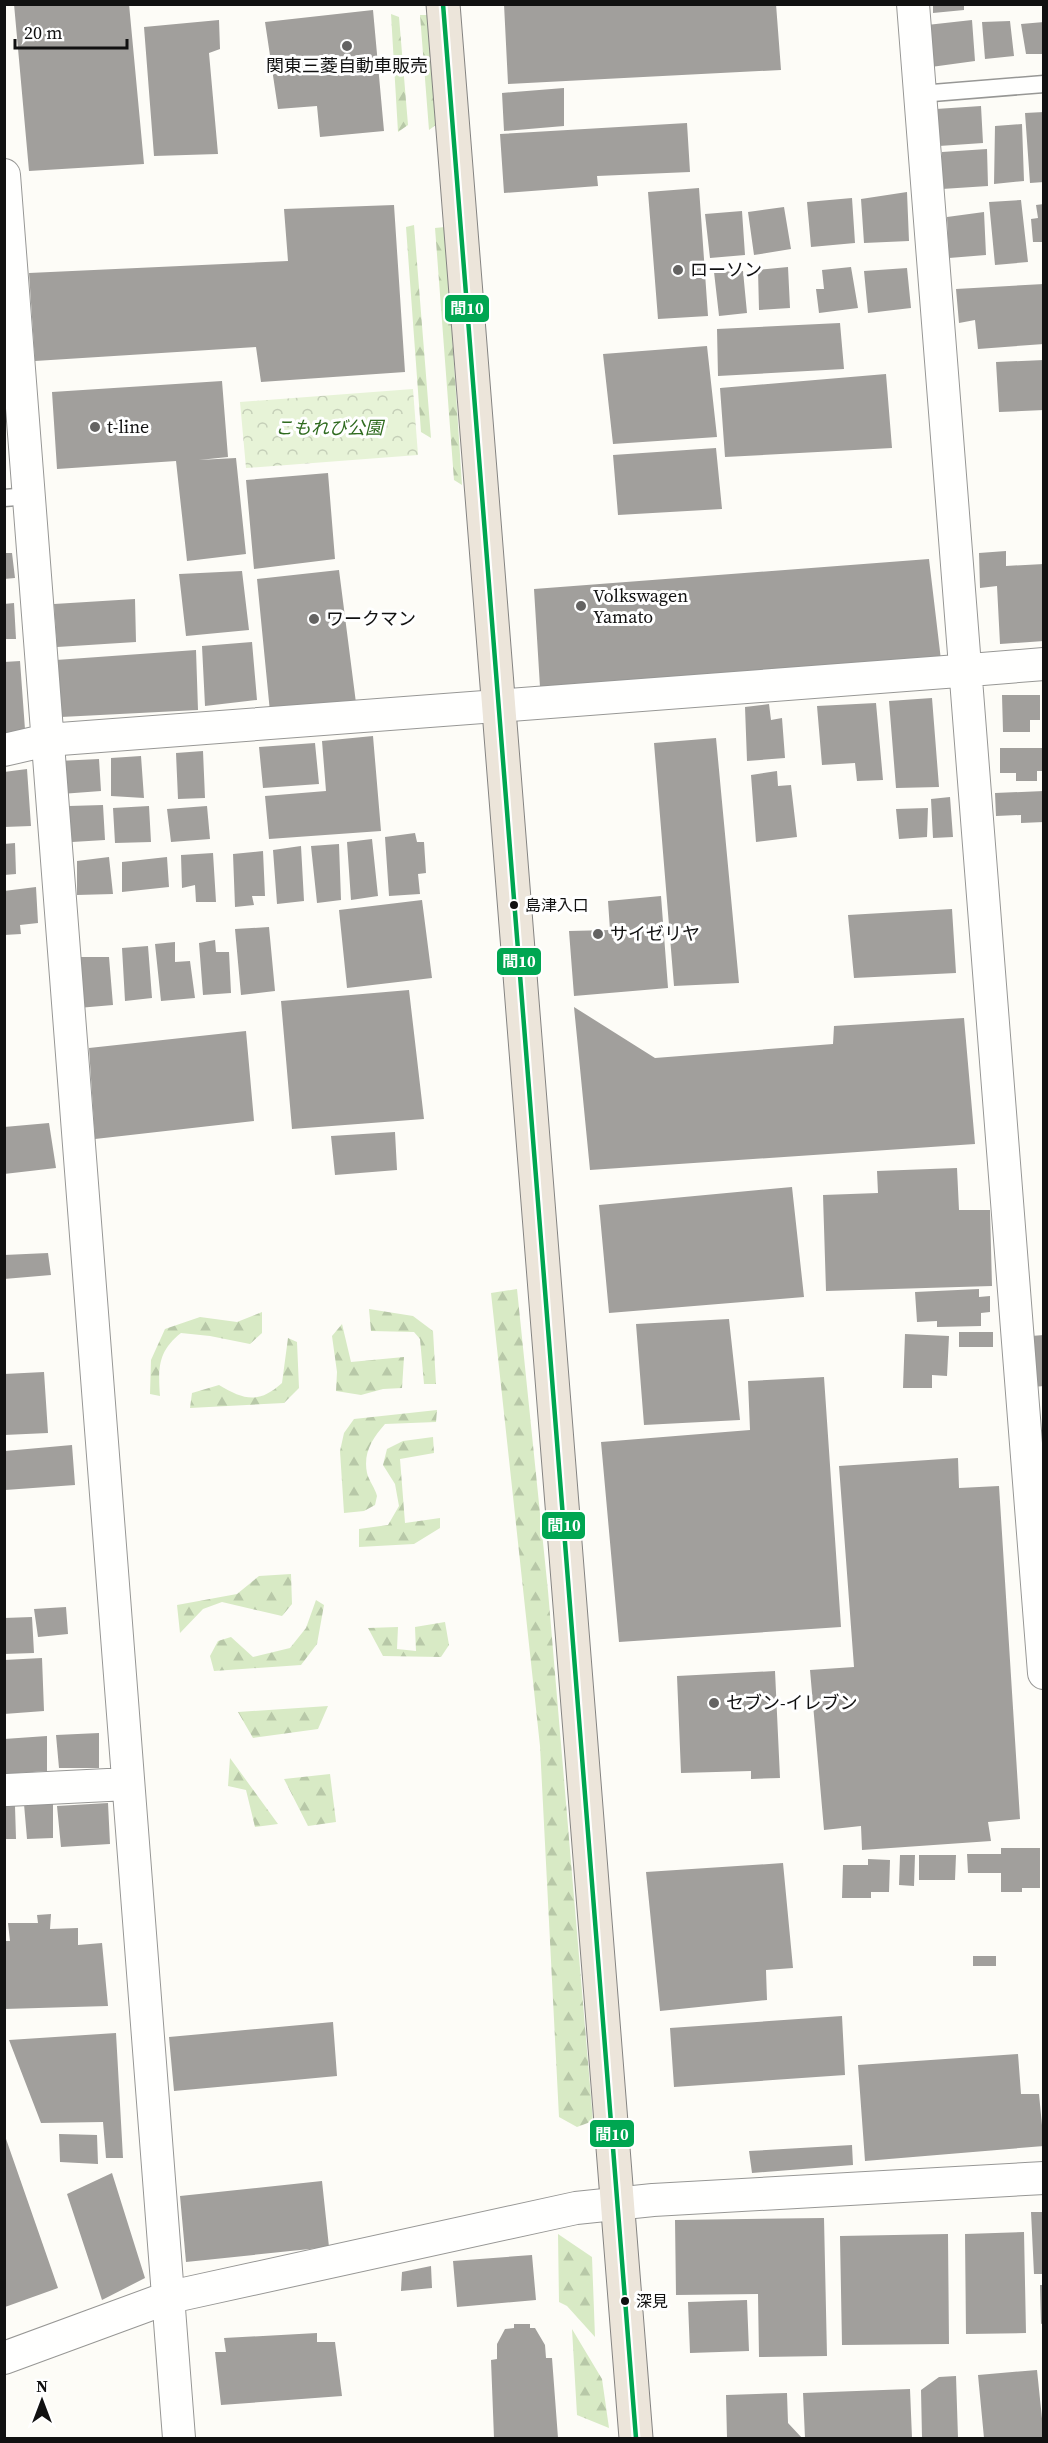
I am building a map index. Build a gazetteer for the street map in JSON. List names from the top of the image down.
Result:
{
  "parks": ["こもれび公園"],
  "places": [
    "関東三菱自動車販売",
    "ローソン",
    "t-line",
    "Volkswagen Yamato",
    "ワークマン",
    "島津入口",
    "サイゼリヤ",
    "セブン-イレブン",
    "深見"
  ],
  "lines": ["transit line 間10"],
  "scale_bar": "20 m",
  "north": "top"
}
